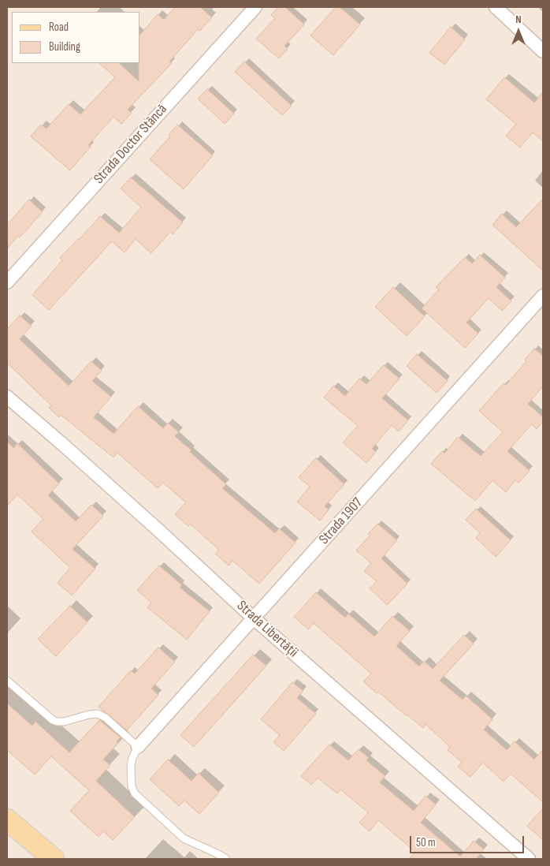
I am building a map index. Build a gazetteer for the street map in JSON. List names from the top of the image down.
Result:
{
  "streets": {
    "street": ["Strada Doctor Stâncă", "Strada 1907", "Strada Libertății"]
  },
  "crossings": [
    ["Strada 1907", "Strada Libertății"]
  ],
  "legend": ["Road", "Building"],
  "scale_bar": "50 m",
  "north": "top"
}
